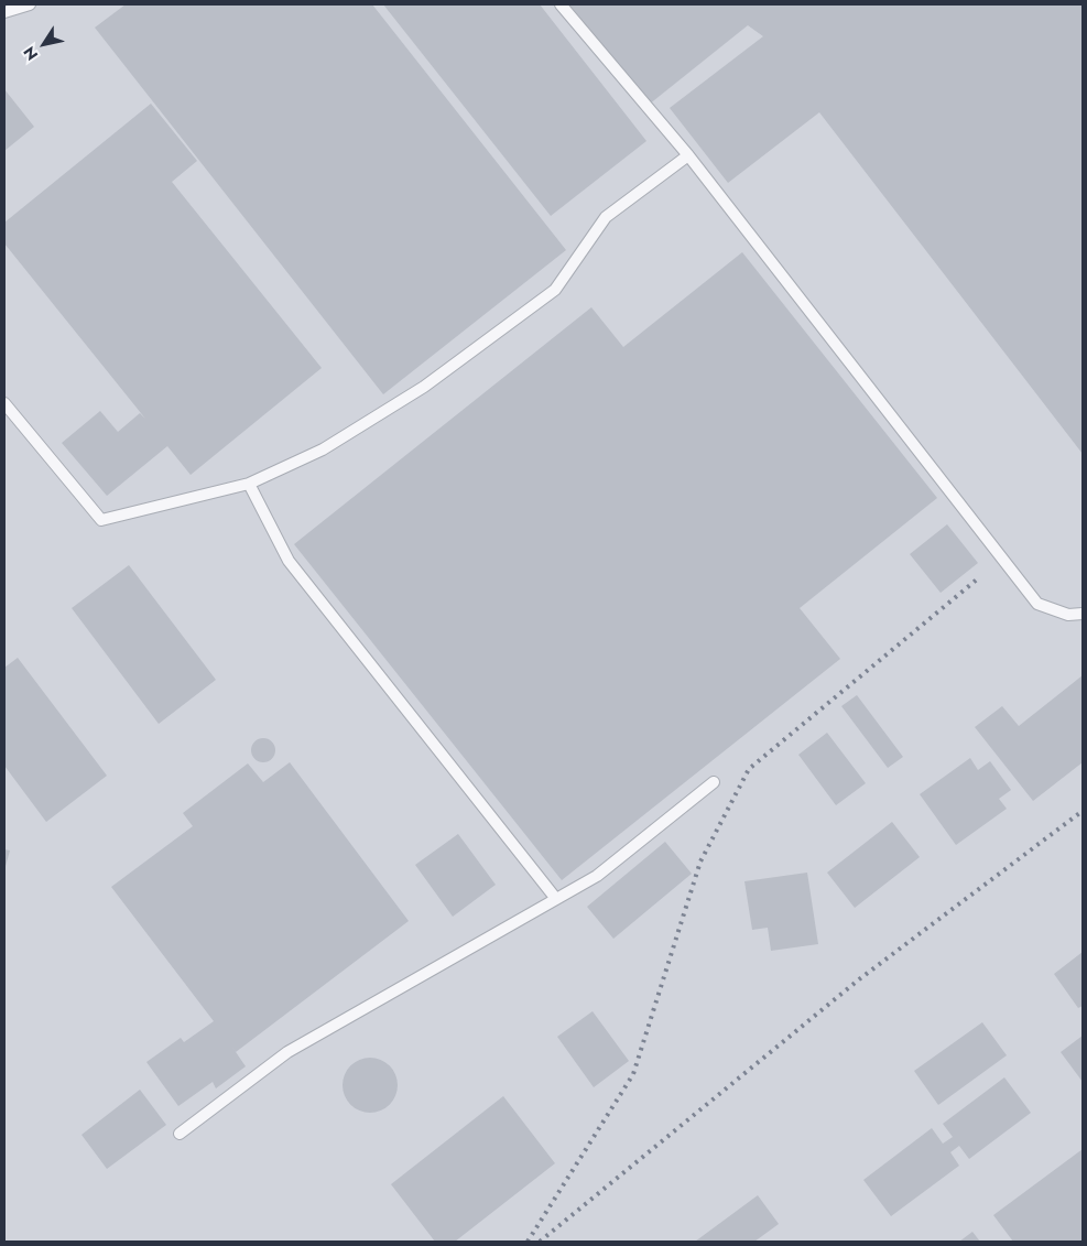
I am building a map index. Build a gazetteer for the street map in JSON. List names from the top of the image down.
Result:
{
  "north": "bottom left"
}
